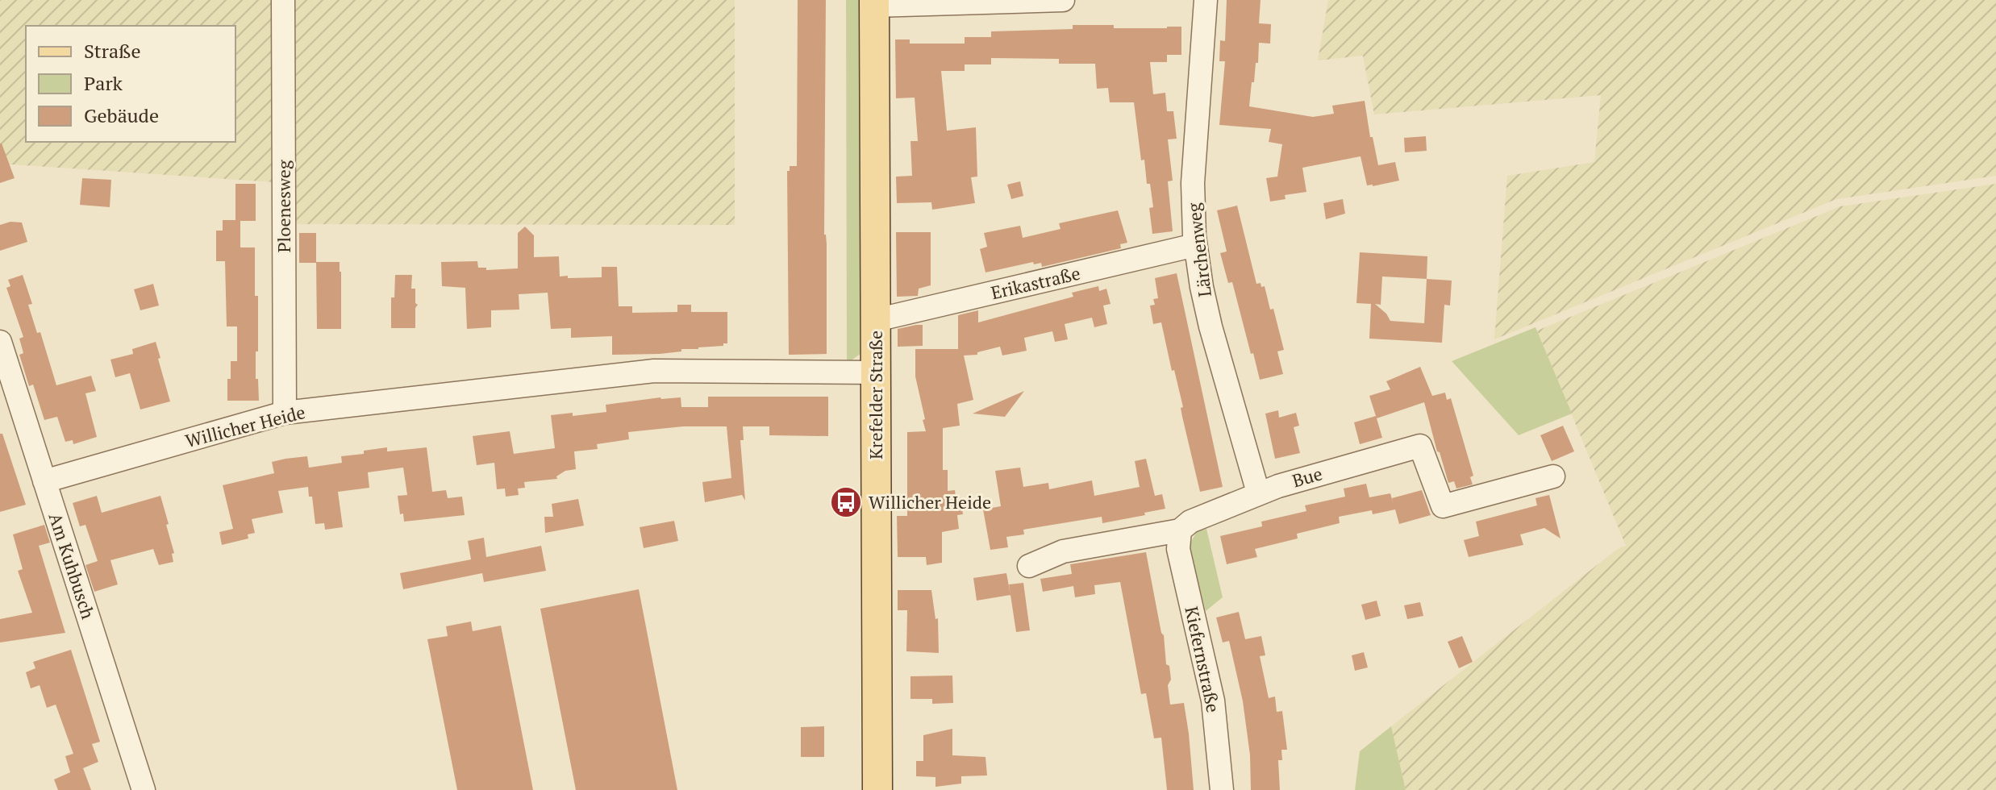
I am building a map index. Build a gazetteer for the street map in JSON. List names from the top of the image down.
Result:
{
  "streets": {
    "main road": ["Krefelder Straße"],
    "street": [
      "Ploenesweg",
      "Lärchenweg",
      "Erikastraße",
      "Willicher Heide",
      "Bue",
      "Am Kuhbusch",
      "Kiefernstraße"
    ]
  },
  "crossings": [
    ["Ploenesweg", "Willicher Heide"],
    ["Lärchenweg", "Erikastraße"],
    ["Lärchenweg", "Bue"],
    ["Erikastraße", "Krefelder Straße"],
    ["Krefelder Straße", "Willicher Heide"],
    ["Willicher Heide", "Am Kuhbusch"],
    ["Bue", "Kiefernstraße"]
  ],
  "places": {
    "bus stop": ["Willicher Heide"]
  },
  "legend": ["Straße", "Park", "Gebäude"]
}
